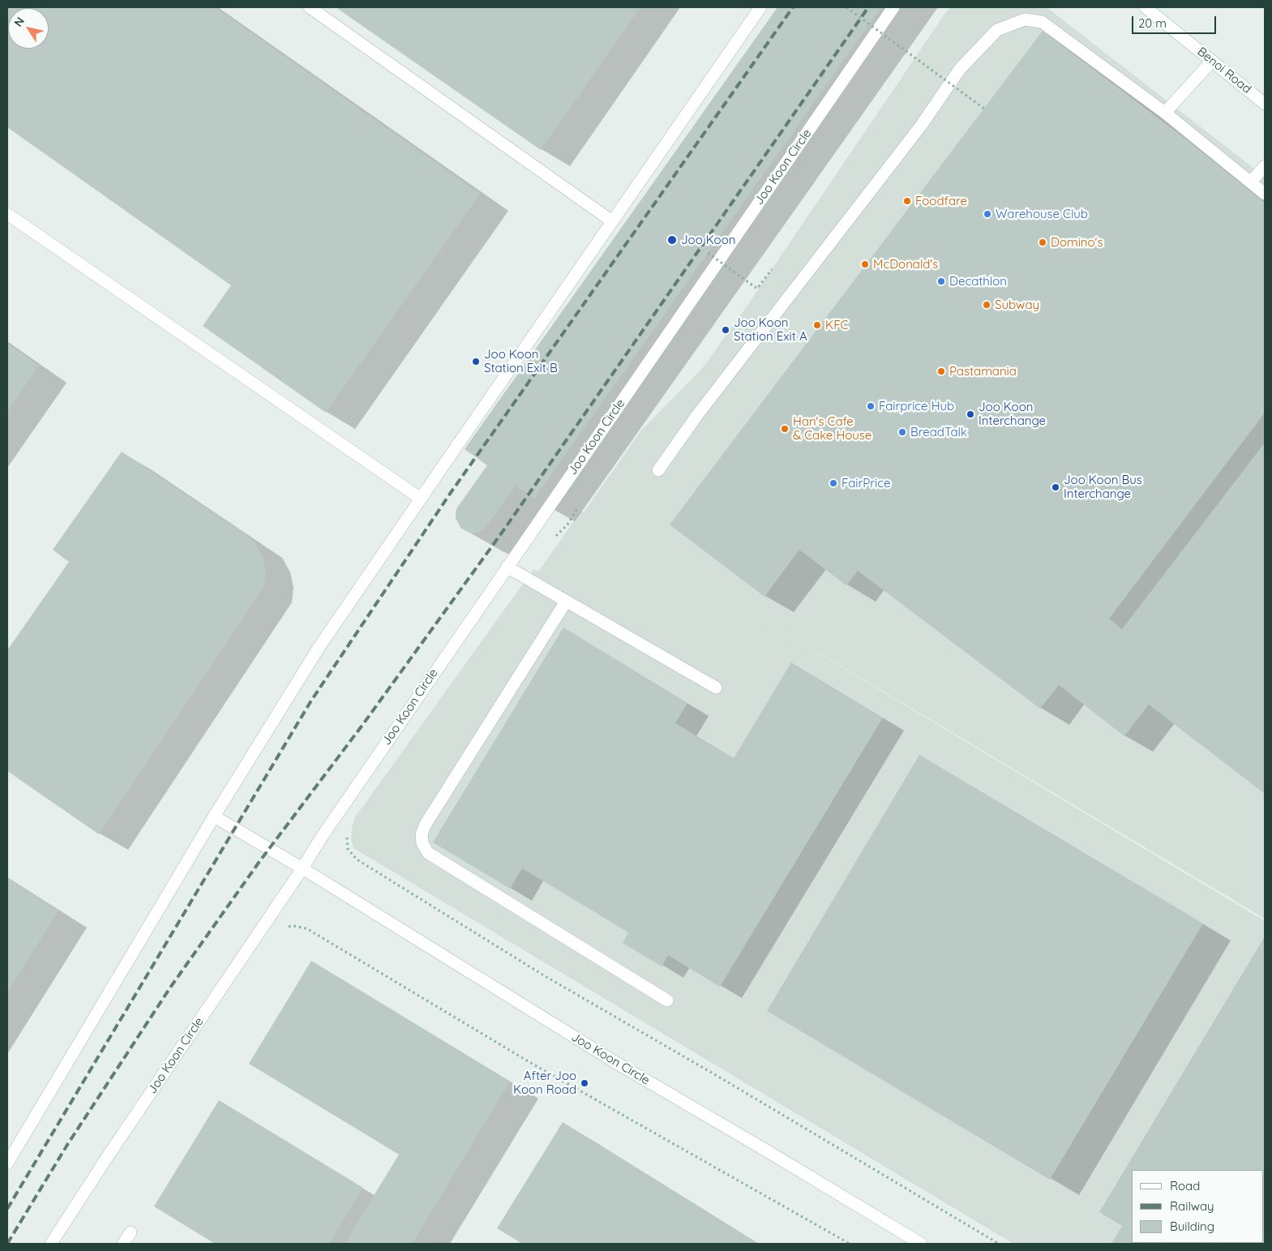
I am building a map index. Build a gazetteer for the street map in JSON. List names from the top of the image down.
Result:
{
  "streets": {
    "street": ["Benoi Road", "Joo Koon Circle"]
  },
  "places": [
    "Foodfare",
    "Warehouse Club",
    "Joo Koon",
    "Domino's",
    "McDonald's",
    "Decathlon",
    "Subway",
    "KFC",
    "Joo Koon Station Exit A",
    "Joo Koon Station Exit B",
    "Pastamania",
    "Fairprice Hub",
    "Joo Koon Interchange",
    "Han's Cafe & Cake House",
    "BreadTalk",
    "FairPrice",
    "Joo Koon Bus Interchange",
    "After Joo Koon Road"
  ],
  "legend": ["Road", "Railway", "Building"],
  "scale_bar": "20 m",
  "north": "top left"
}
